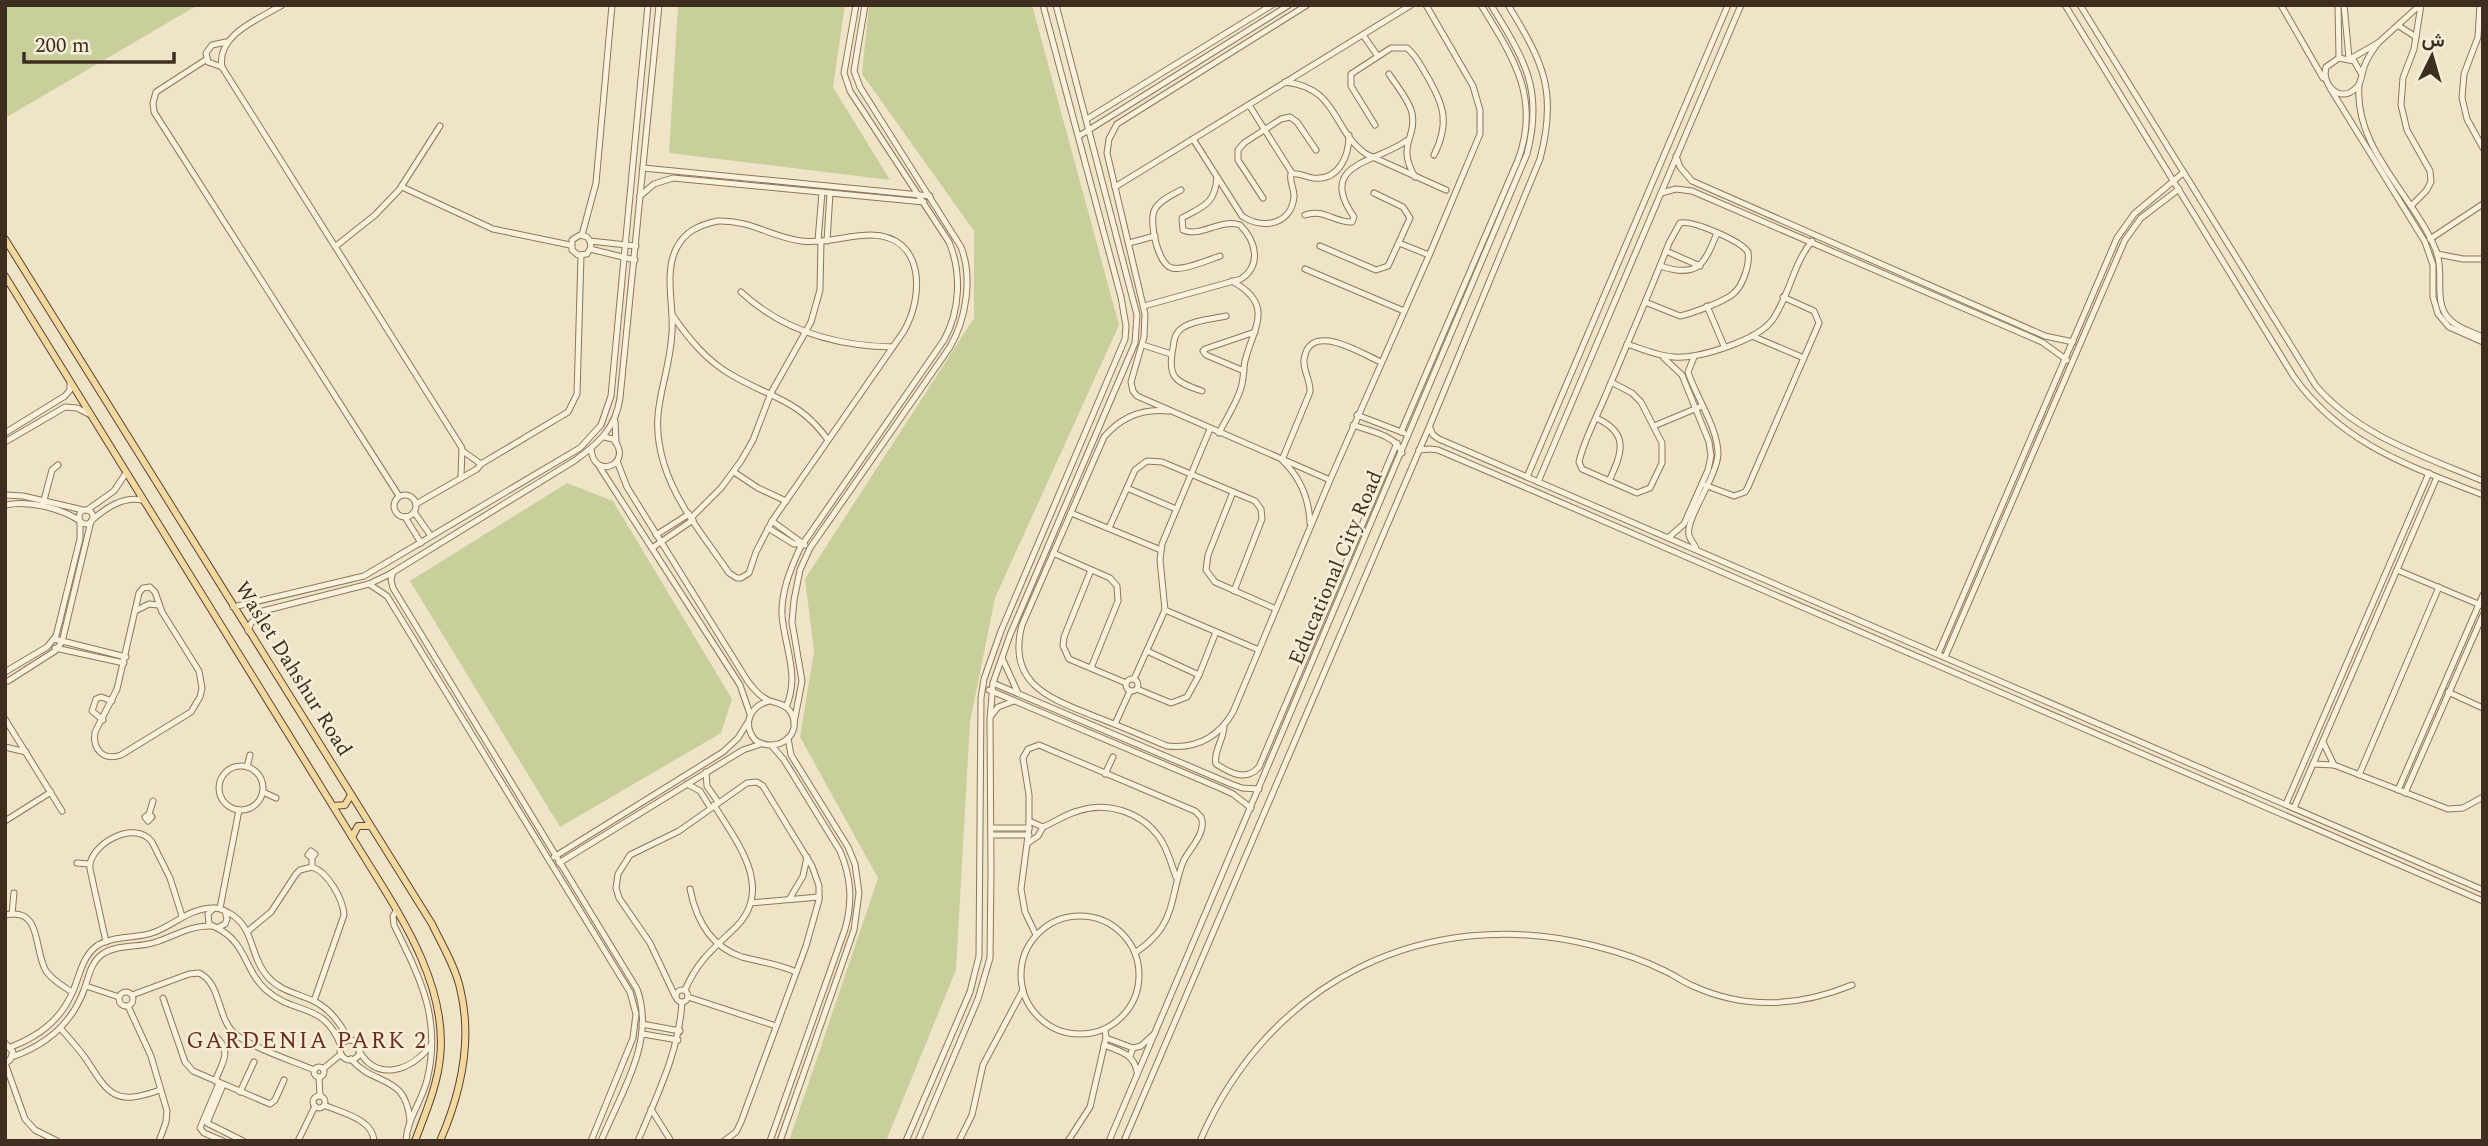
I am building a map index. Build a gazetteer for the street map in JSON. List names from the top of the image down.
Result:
{
  "streets": {
    "main road": ["Waslet Dahshur Road"],
    "street": ["Educational City Road"]
  },
  "districts": ["GARDENIA PARK 2"],
  "scale_bar": "200 m",
  "north": "top"
}
